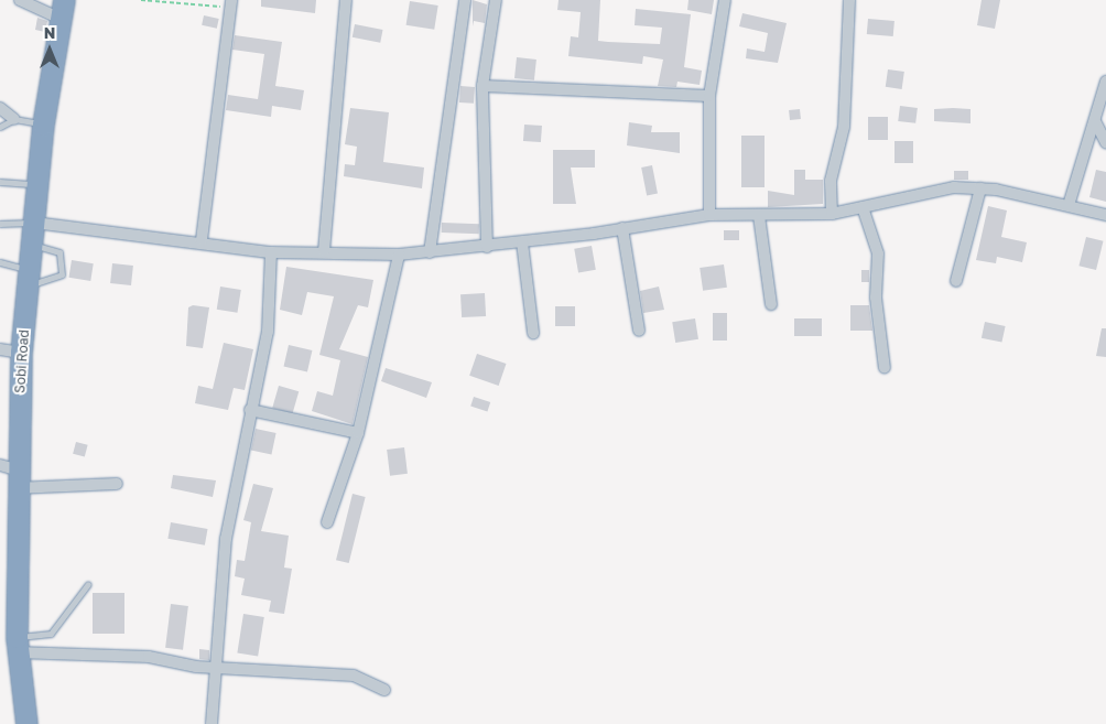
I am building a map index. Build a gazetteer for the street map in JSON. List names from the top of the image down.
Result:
{
  "streets": {
    "highway": ["Sobi Road"]
  },
  "north": "top"
}
